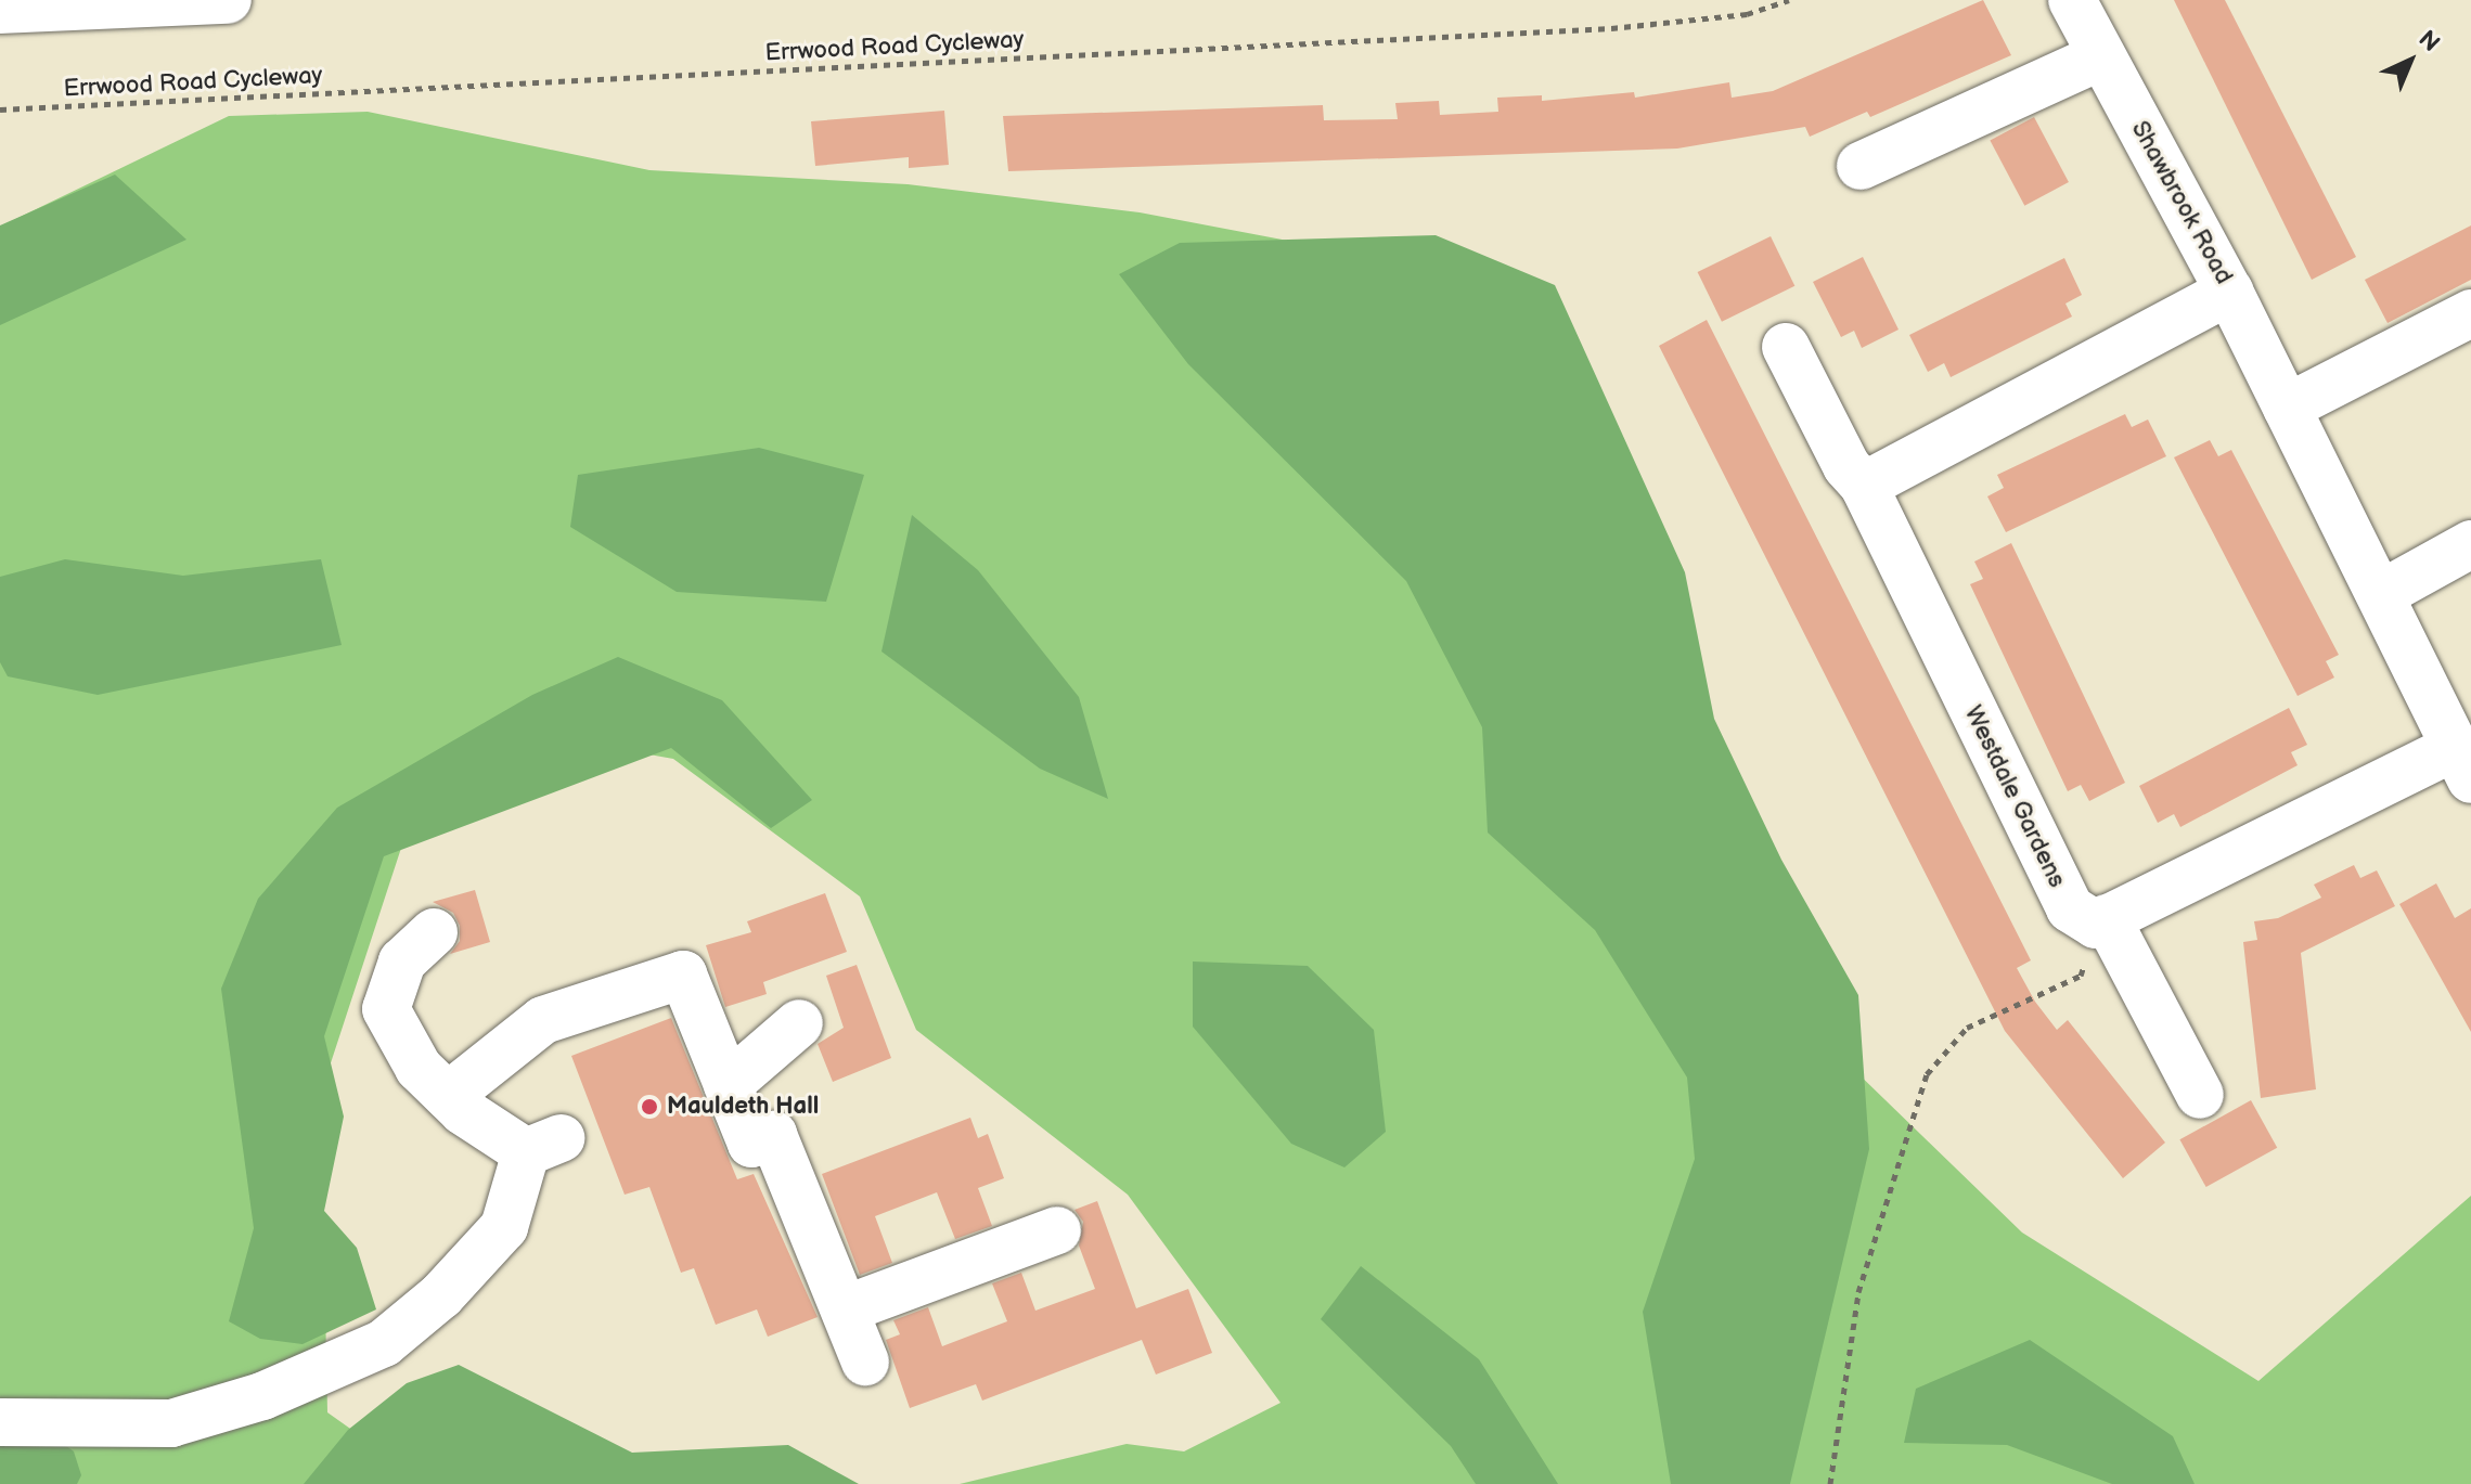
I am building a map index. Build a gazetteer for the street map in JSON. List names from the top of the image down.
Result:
{
  "streets": {
    "street": ["Shawbrook Road", "Westdale Gardens"],
    "path": ["Errwood Road Cycleway"]
  },
  "places": ["Mauldeth Hall"],
  "north": "top right"
}
